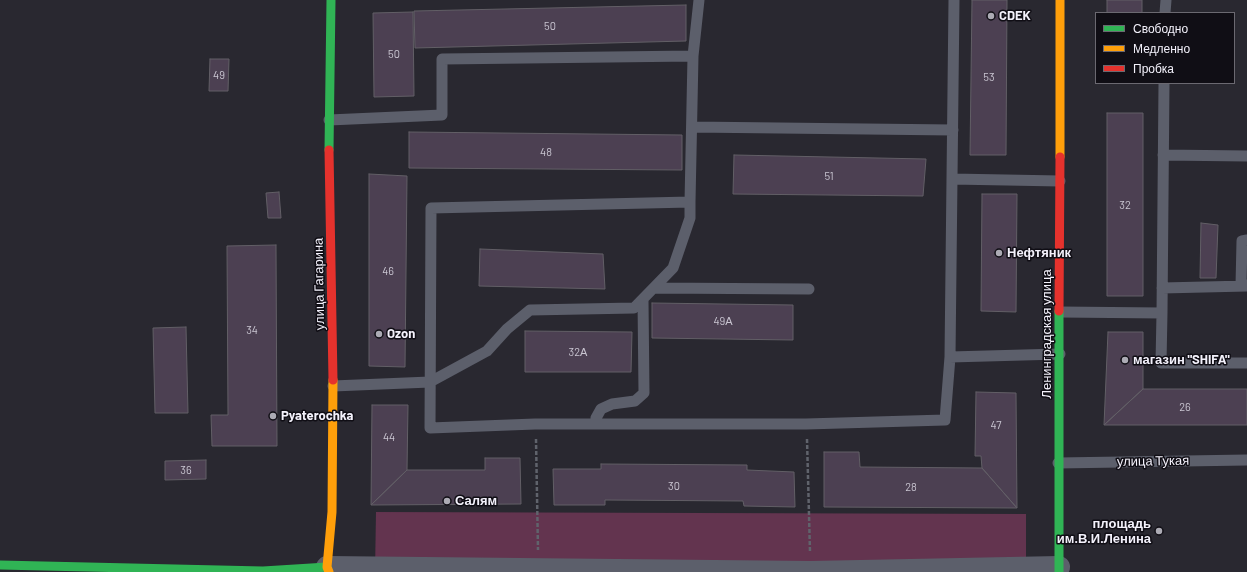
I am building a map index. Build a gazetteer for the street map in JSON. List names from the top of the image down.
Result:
{
  "streets": {
    "street": ["улица Гагарина", "Ленинградская улица"],
    "lane": ["улица Тукая"]
  },
  "crossings": [
    ["Ленинградская улица", "улица Тукая"]
  ],
  "places": [
    "CDEK",
    "Нефтяник",
    "Ozon",
    "магазин \"SHIFA\"",
    "Pyaterochka",
    "Салям",
    "площадь им.В.И.Ленина"
  ],
  "house_numbers": [
    "50",
    "50",
    "49",
    "53",
    "48",
    "51",
    "32",
    "46",
    "49А",
    "34",
    "32А",
    "26",
    "47",
    "44",
    "36",
    "30",
    "28"
  ],
  "legend": ["Свободно", "Медленно", "Пробка"]
}
